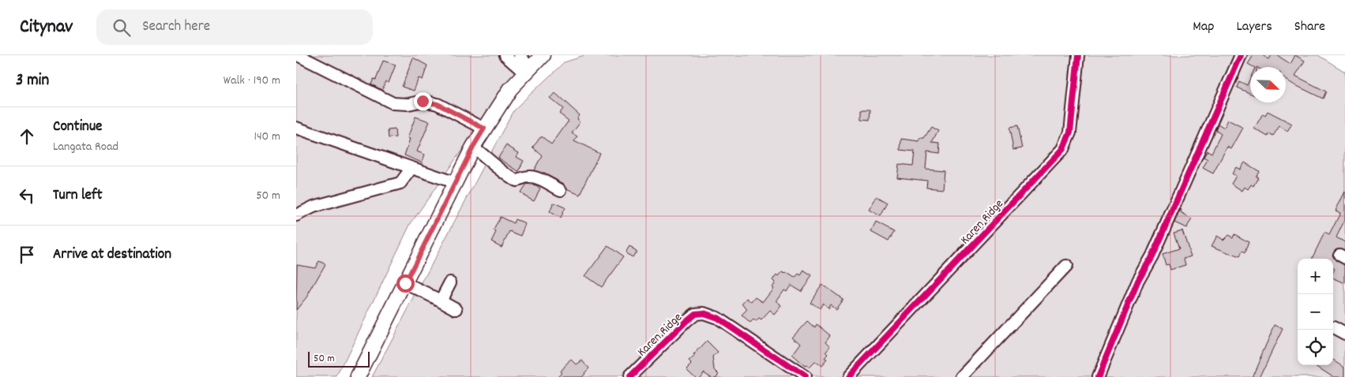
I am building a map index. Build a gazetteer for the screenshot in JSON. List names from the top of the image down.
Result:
{
  "streets": {
    "street": ["Karen Ridge"]
  },
  "scale_bar": "50 m",
  "north": "bottom right",
  "page": {
    "header": "Citynav",
    "search": "Search here",
    "nav": ["Map", "Layers", "Share"],
    "heading": ["3 min", "Walk · 190 m"],
    "list": [
      ["Continue", "Langata Road", "140 m"],
      ["Turn left", "50 m"],
      "Arrive at destination"
    ],
    "map_buttons": ["+", "−"],
    "scale": "50 m"
  }
}
